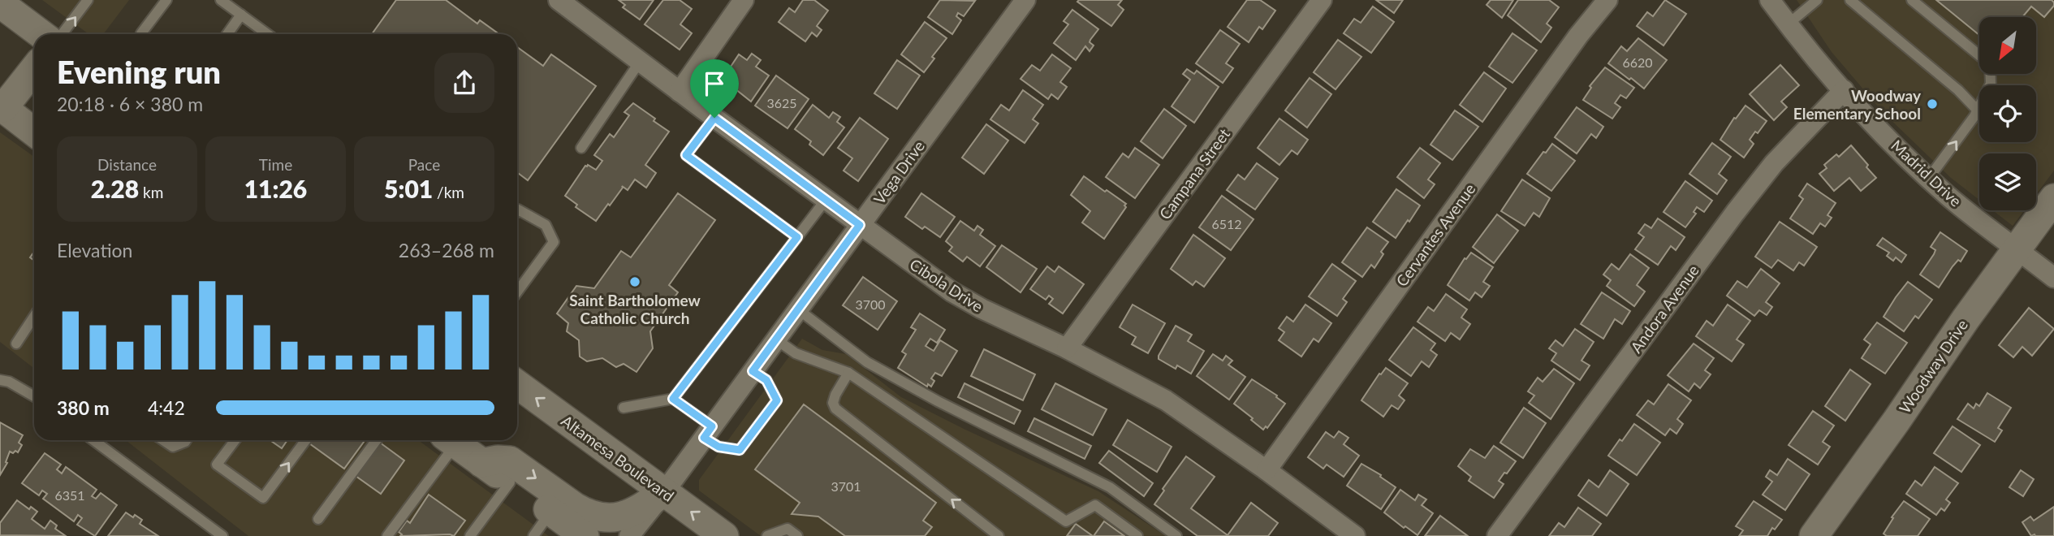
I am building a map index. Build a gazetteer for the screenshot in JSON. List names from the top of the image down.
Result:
{
  "streets": {
    "main road": ["Woodway Drive", "Altamesa Boulevard"],
    "street": [
      "Vega Drive",
      "Madrid Drive",
      "Campana Street",
      "Cervantes Avenue",
      "Cibola Drive",
      "Andora Avenue"
    ]
  },
  "crossings": [
    ["Vega Drive", "Cibola Drive"],
    ["Vega Drive", "Altamesa Boulevard"],
    ["Madrid Drive", "Andora Avenue"],
    ["Madrid Drive", "Woodway Drive"],
    ["Campana Street", "Cibola Drive"],
    ["Cervantes Avenue", "Cibola Drive"]
  ],
  "places": ["Woodway Elementary School", "Saint Bartholomew Catholic Church"],
  "house_numbers": [
    "6620",
    "3625",
    "6512",
    "3700",
    "3701",
    "6351"
  ],
  "north": "bottom left",
  "page": {
    "heading": ["Evening run", "20:18 · 6 × 380 m"],
    "stats": [
      ["Distance", "2.28 km"],
      ["Time", "11:26"],
      ["Pace", "5:01 /km"]
    ],
    "chart": ["Elevation", "263–268 m"],
    "list": [
      {
        "name": "380 m",
        "note": "4:42"
      }
    ]
  }
}
